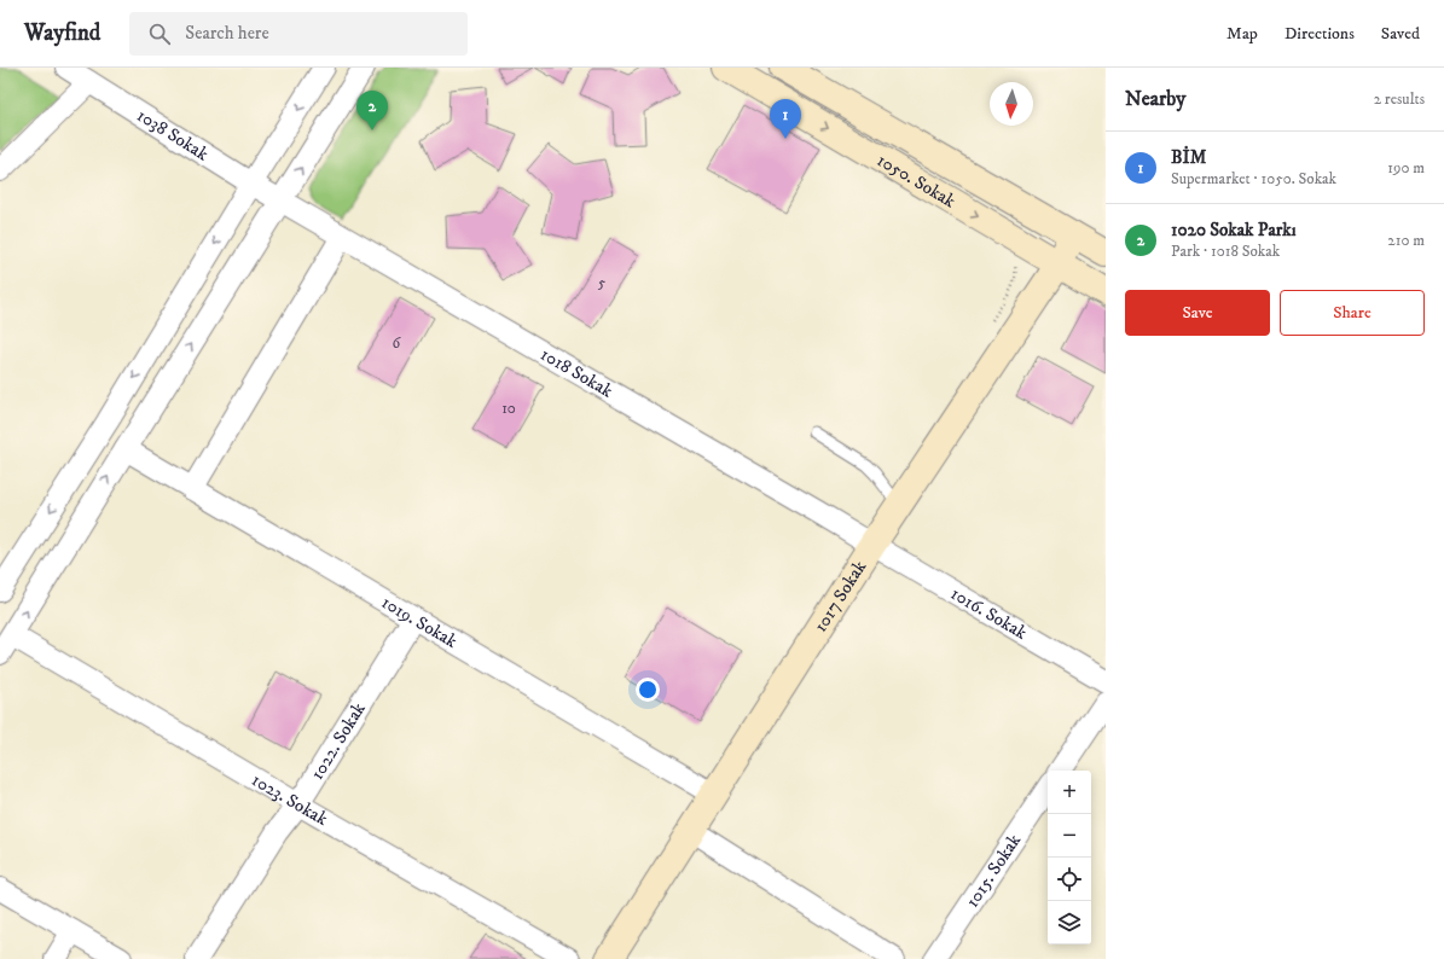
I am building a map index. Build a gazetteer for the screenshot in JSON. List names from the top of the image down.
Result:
{
  "streets": {
    "street": [
      "1038 Sokak",
      "1050. Sokak",
      "1018 Sokak",
      "1017 Sokak",
      "1016. Sokak",
      "1019. Sokak",
      "1022. Sokak",
      "1023. Sokak",
      "1015. Sokak"
    ]
  },
  "crossings": [
    ["1038 Sokak", "1018 Sokak"],
    ["1050. Sokak", "1017 Sokak"],
    ["1018 Sokak", "1017 Sokak"],
    ["1018 Sokak", "1016. Sokak"],
    ["1017 Sokak", "1016. Sokak"],
    ["1017 Sokak", "1019. Sokak"],
    ["1019. Sokak", "1022. Sokak"],
    ["1022. Sokak", "1023. Sokak"]
  ],
  "house_numbers": ["5", "6", "10"],
  "north": "bottom",
  "page": {
    "header": "Wayfind",
    "search": "Search here",
    "nav": ["Map", "Directions", "Saved"],
    "heading": ["Nearby", "2 results"],
    "pins": ["2", "1"],
    "list": [
      {
        "mark": "1",
        "name": "BİM",
        "note": "Supermarket · 1050. Sokak",
        "value": "190 m"
      },
      {
        "mark": "2",
        "name": "1020 Sokak Parkı",
        "note": "Park · 1018 Sokak",
        "value": "210 m"
      }
    ],
    "buttons": ["Save", "Share"],
    "map_buttons": ["+", "−"]
  }
}
